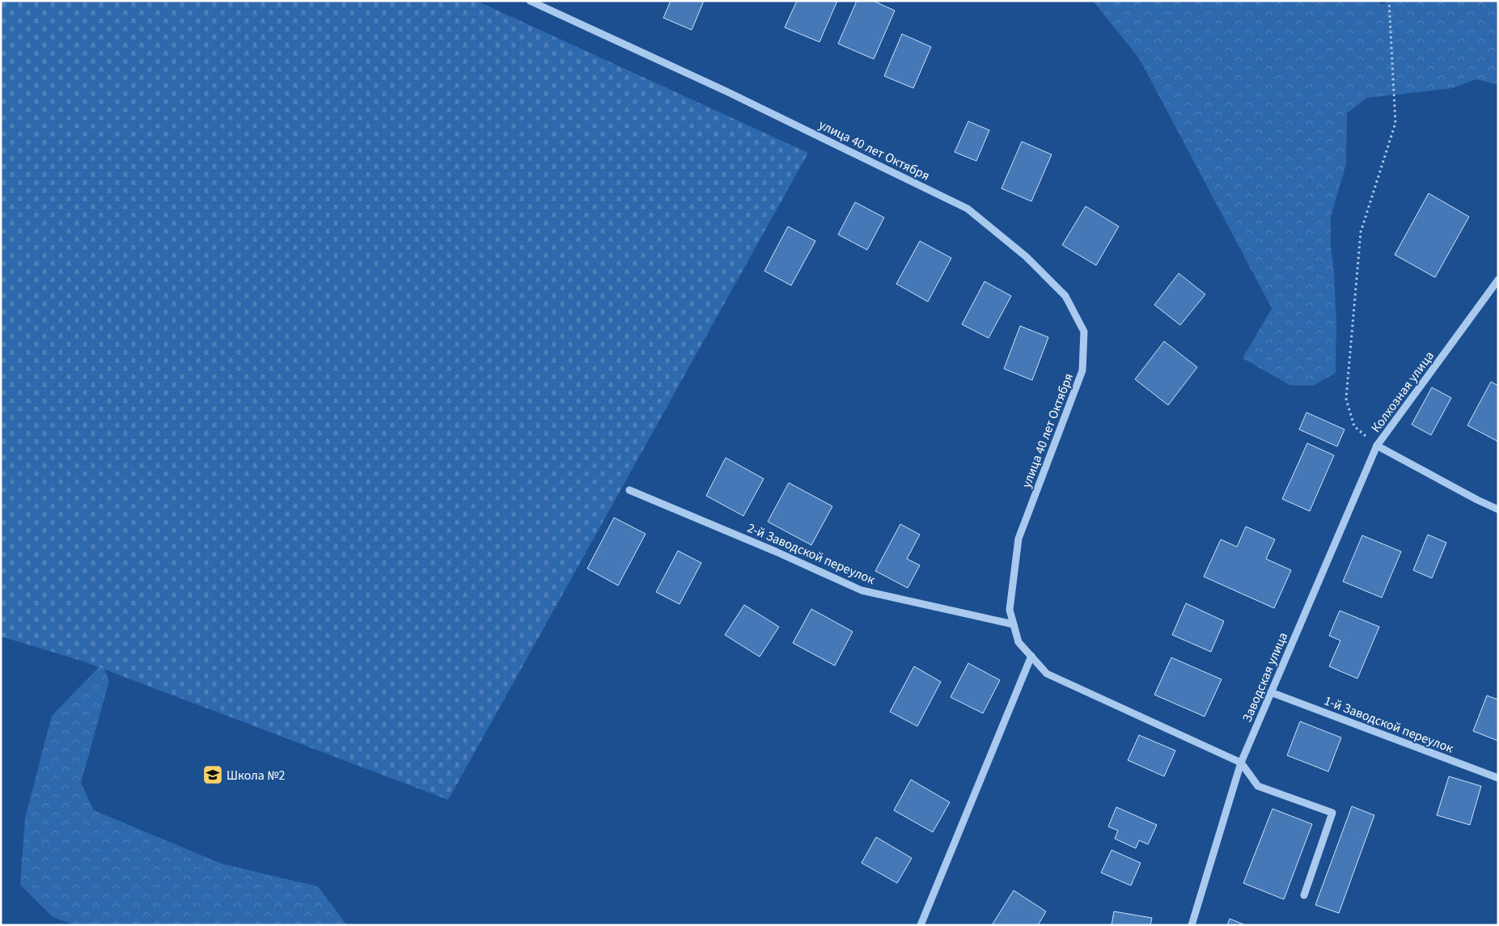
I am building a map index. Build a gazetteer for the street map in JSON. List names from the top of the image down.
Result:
{
  "streets": {
    "street": [
      "улица 40 лет Октября",
      "Колхозная улица",
      "2-й Заводской переулок",
      "Заводская улица",
      "1-й Заводской переулок"
    ]
  },
  "crossings": [
    ["улица 40 лет Октября", "2-й Заводской переулок"],
    ["улица 40 лет Октября", "Заводская улица"],
    ["Колхозная улица", "Заводская улица"],
    ["Заводская улица", "1-й Заводской переулок"]
  ],
  "places": {
    "school or university": ["Школа №2"]
  }
}
